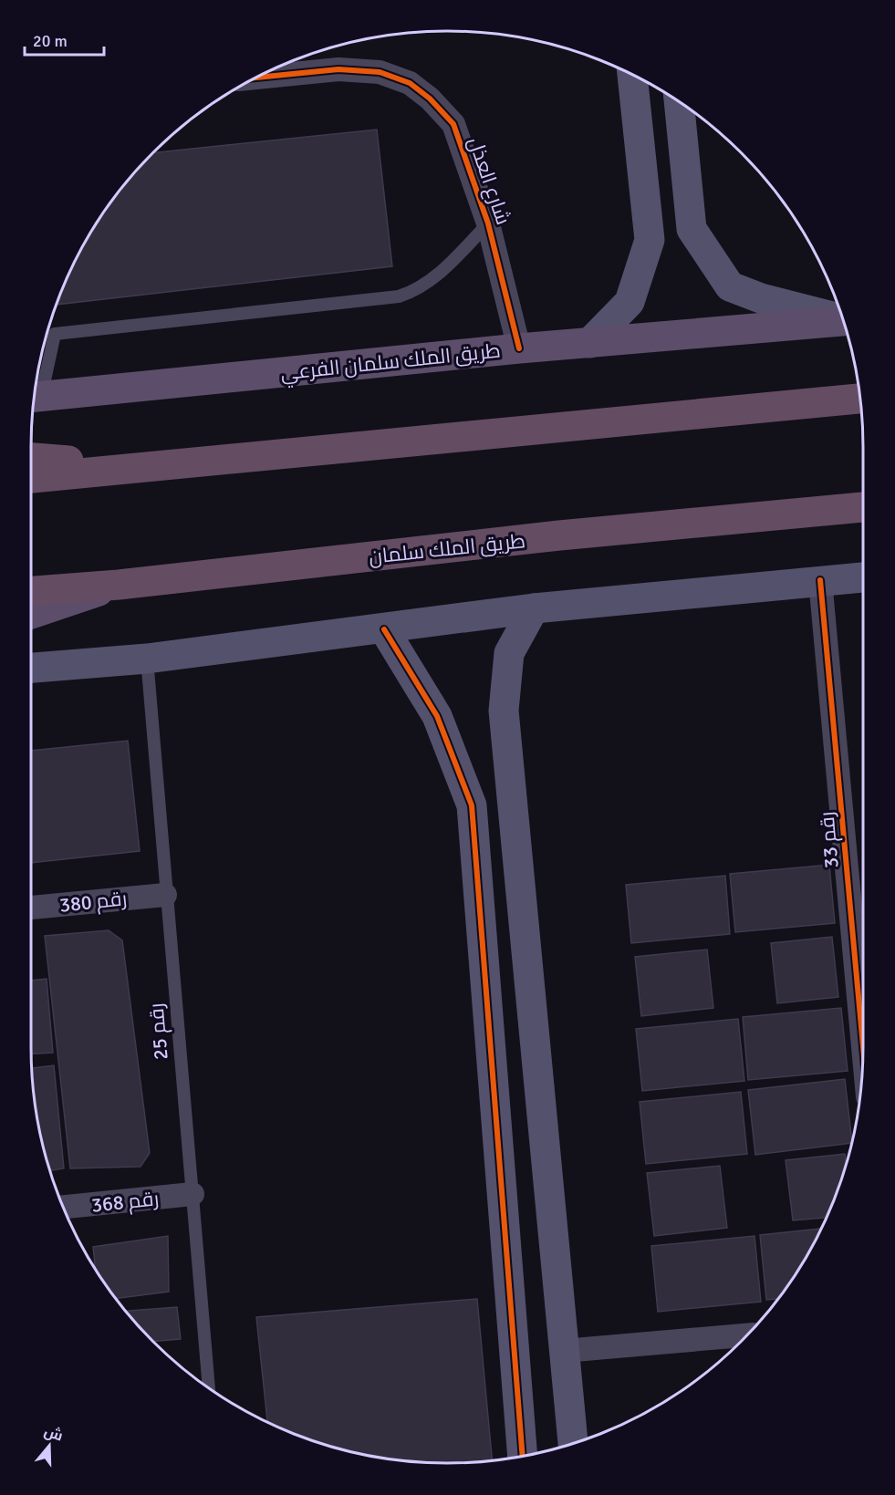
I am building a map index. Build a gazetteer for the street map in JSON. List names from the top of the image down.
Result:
{
  "streets": {
    "highway": ["طريق الملك سلمان"],
    "main road": ["طريق الملك سلمان الفرعي"],
    "street": [
      "شارع العذل",
      "رقم 33",
      "رقم 380",
      "رقم 368"
    ],
    "lane": ["رقم 25"]
  },
  "crossings": [
    ["شارع العذل", "طريق الملك سلمان الفرعي"],
    ["رقم 380", "رقم 25"],
    ["رقم 25", "رقم 368"]
  ],
  "scale_bar": "20 m",
  "north": "top"
}
